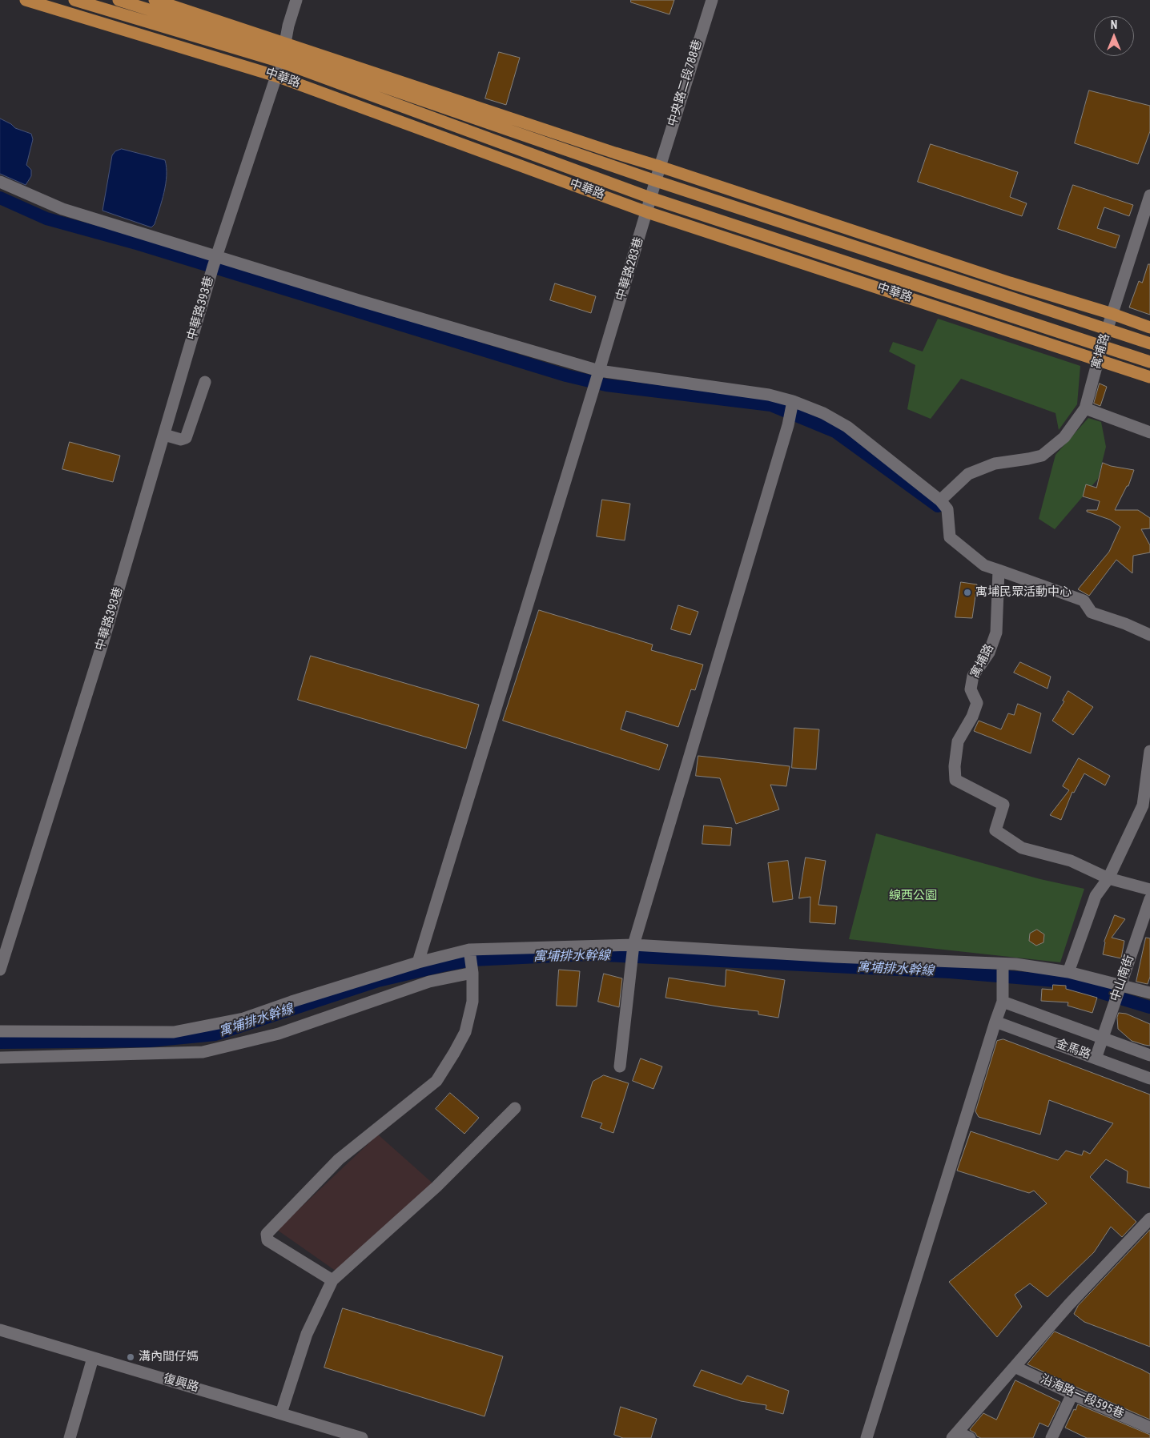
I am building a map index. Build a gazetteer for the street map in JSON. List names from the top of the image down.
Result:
{
  "streets": {
    "main road": ["中華路"],
    "street": [
      "中央路二段788巷",
      "中華路283巷",
      "中華路393巷",
      "寓埔路",
      "中山南街",
      "金馬路",
      "復興路",
      "沿海路一段595巷"
    ]
  },
  "crossings": [
    ["中華路", "中央路二段788巷"],
    ["中華路", "中華路283巷"],
    ["中華路", "中華路393巷"],
    ["中華路", "寓埔路"],
    ["中央路二段788巷", "中華路283巷"],
    ["中山南街", "金馬路"]
  ],
  "water": ["寓埔排水幹線"],
  "parks": ["線西公園"],
  "places": ["寓埔民眾活動中心", "溝內間仔媽"],
  "north": "top"
}
